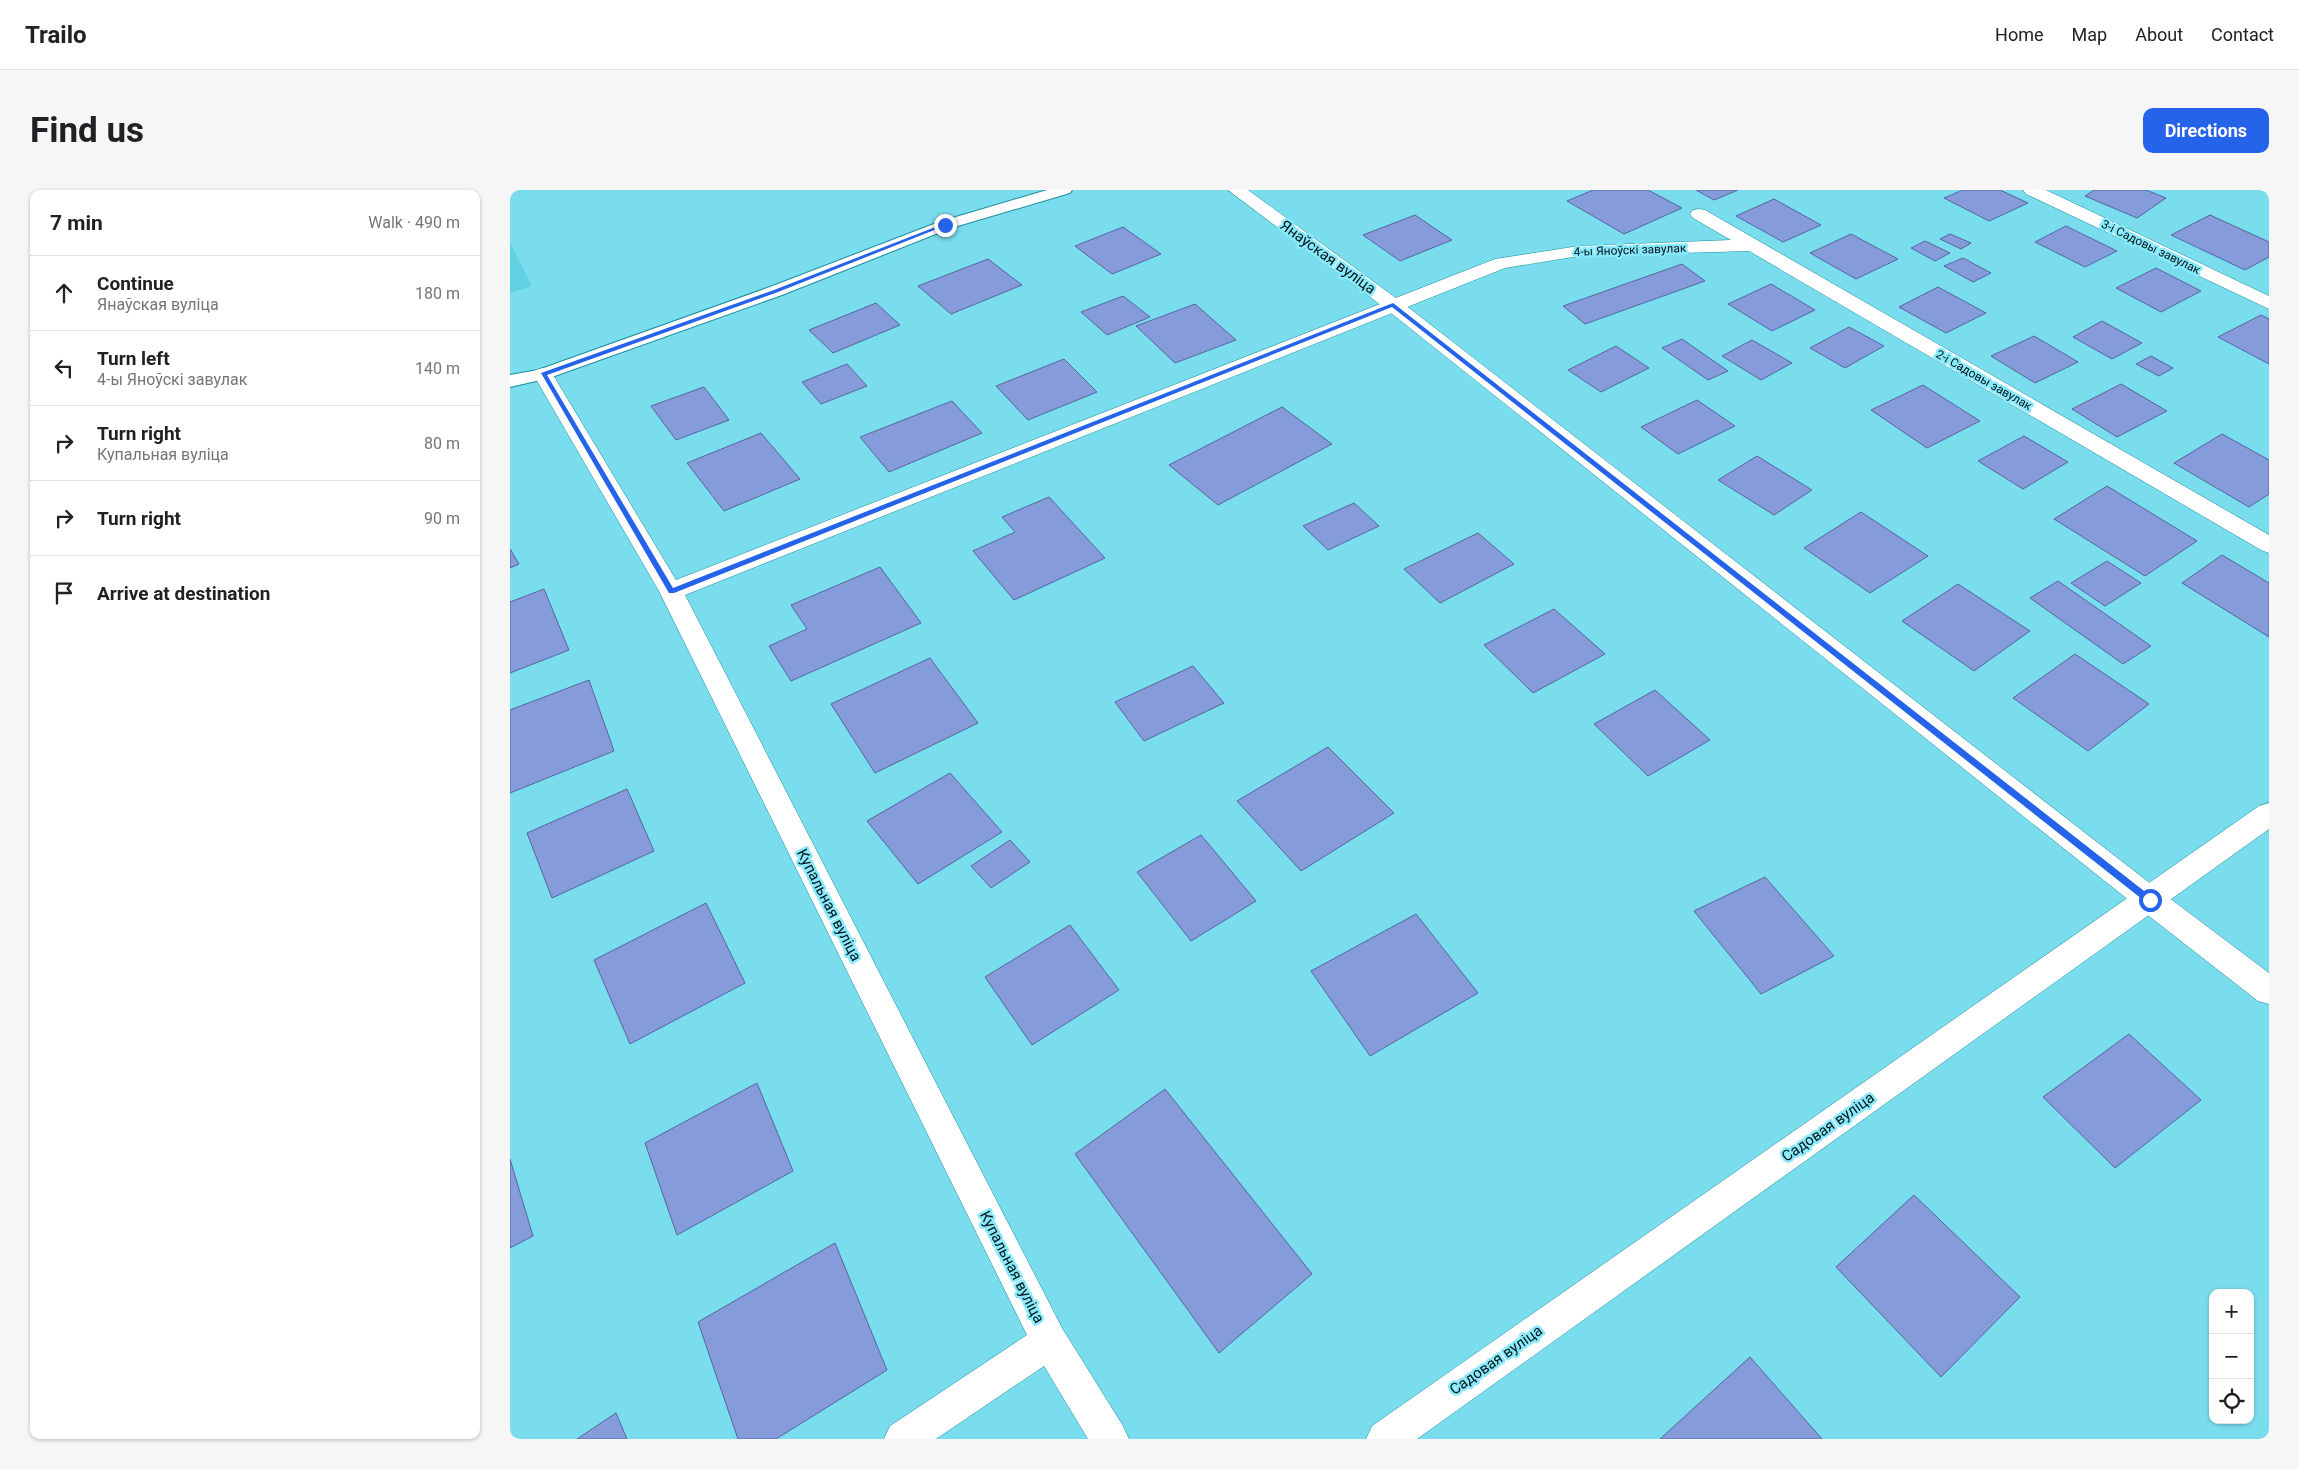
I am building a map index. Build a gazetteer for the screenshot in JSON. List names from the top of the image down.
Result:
{
  "streets": {
    "street": [
      "3-і Садовы завулак",
      "4-ы Яноўскі завулак",
      "Янаўская вуліца",
      "2-і Садовы завулак",
      "Купальная вуліца",
      "Садовая вуліца"
    ]
  },
  "crossings": [
    ["4-ы Яноўскі завулак", "Янаўская вуліца"],
    ["4-ы Яноўскі завулак", "2-і Садовы завулак"],
    ["4-ы Яноўскі завулак", "Купальная вуліца"],
    ["Янаўская вуліца", "Садовая вуліца"]
  ],
  "page": {
    "header": "Trailo",
    "nav": [
      "Home",
      "Map",
      "About",
      "Contact"
    ],
    "buttons": "Directions",
    "title": "Find us",
    "heading": ["7 min", "Walk · 490 m"],
    "list": [
      ["Continue", "Янаўская вуліца", "180 m"],
      ["Turn left", "4-ы Яноўскі завулак", "140 m"],
      ["Turn right", "Купальная вуліца", "80 m"],
      ["Turn right", "90 m"],
      "Arrive at destination"
    ],
    "map_buttons": ["+", "−"]
  }
}
